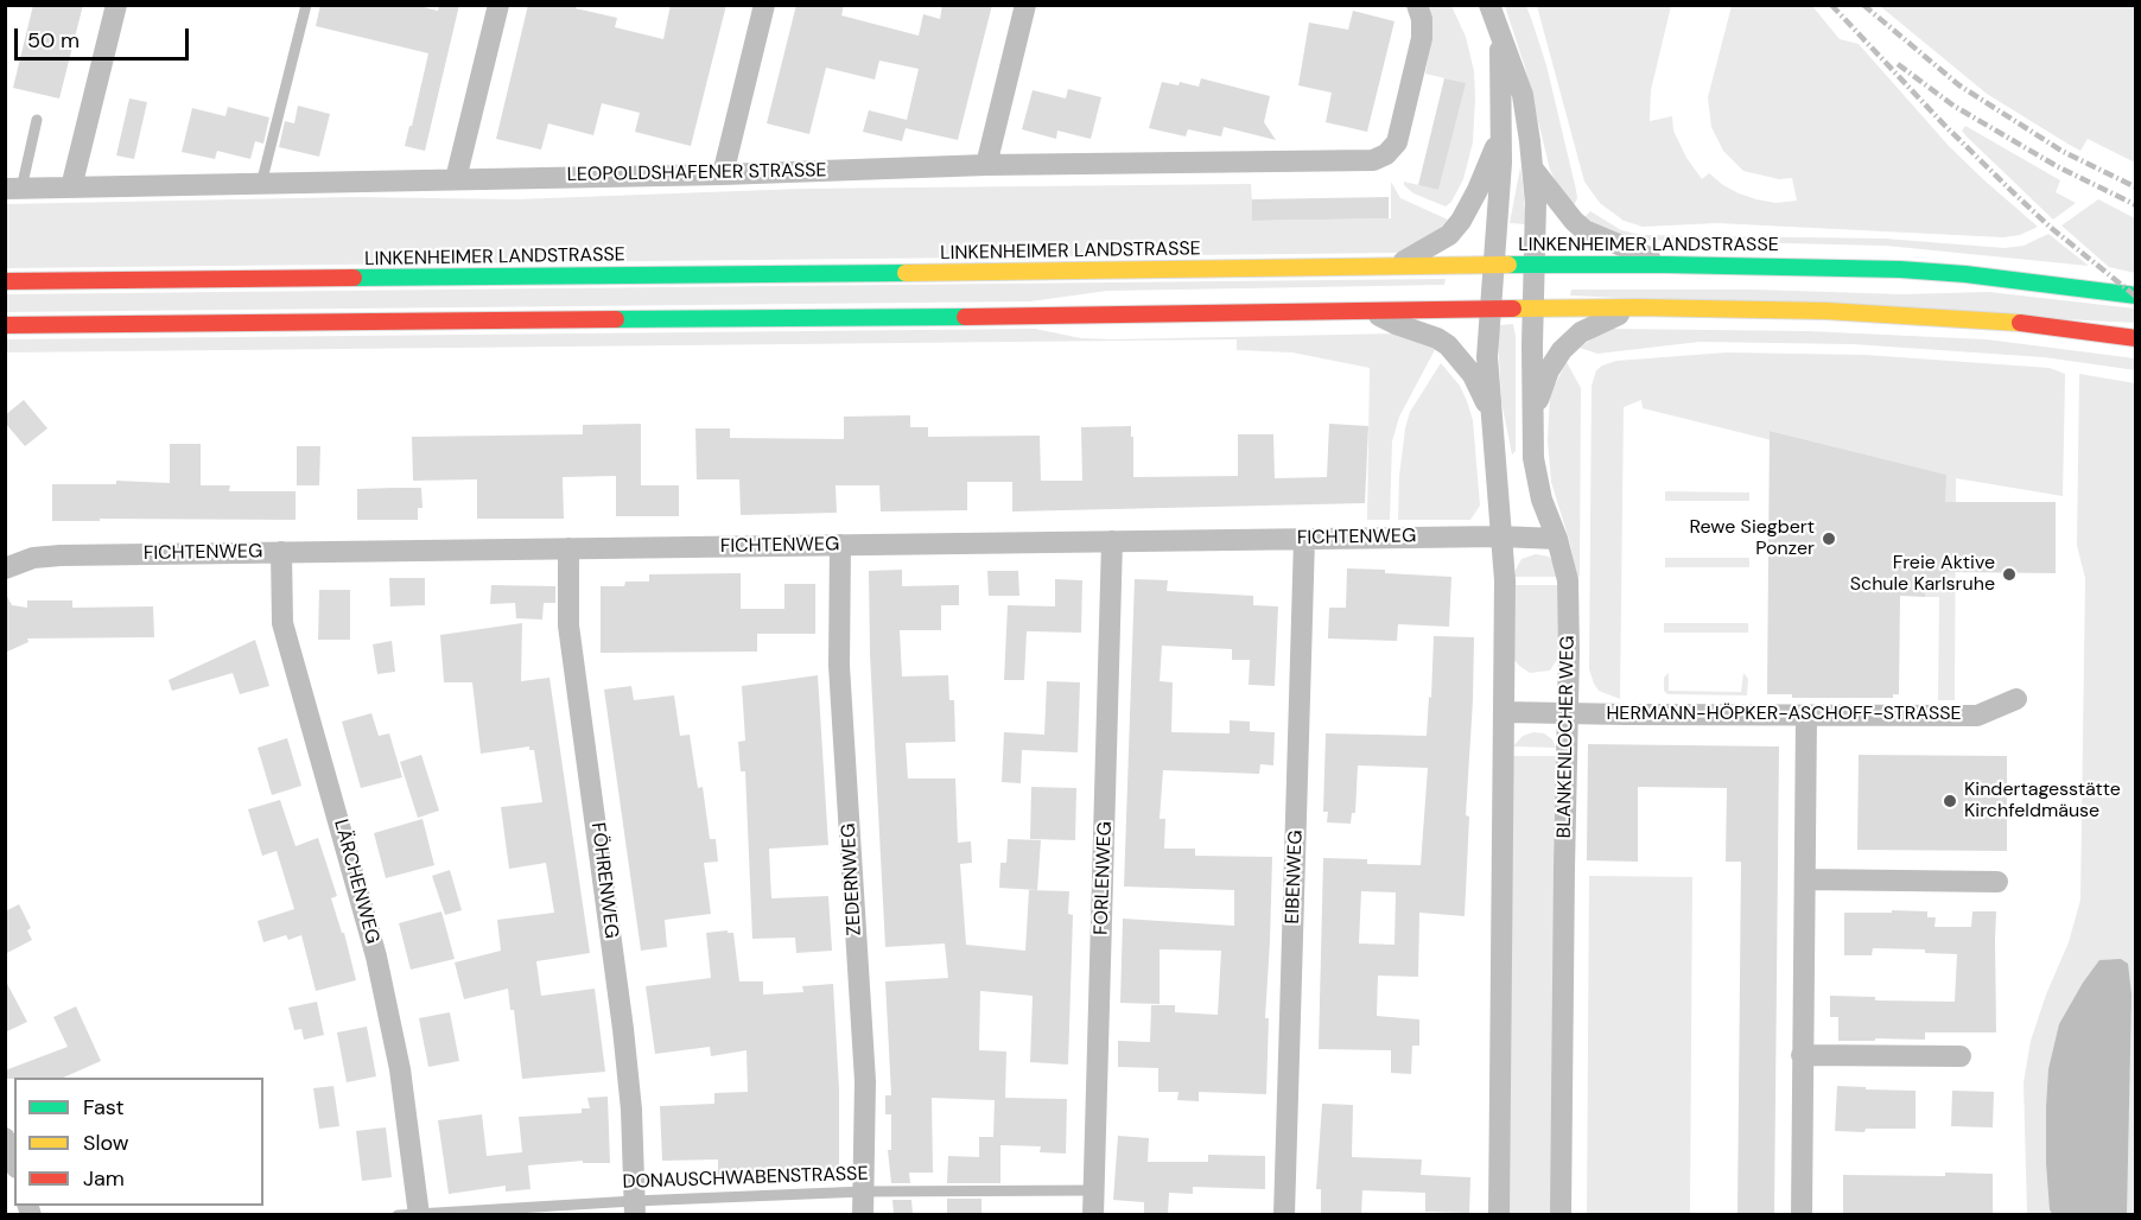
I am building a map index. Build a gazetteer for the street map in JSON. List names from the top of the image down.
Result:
{
  "streets": {
    "main road": ["LINKENHEIMER LANDSTRASSE"],
    "street": [
      "LEOPOLDSHAFENER STRASSE",
      "FICHTENWEG",
      "HERMANN-HÖPKER-ASCHOFF-STRASSE",
      "BLANKENLOCHER WEG",
      "EIBENWEG",
      "FORLENWEG",
      "ZEDERNWEG",
      "FÖHRENWEG",
      "LÄRCHENWEG"
    ],
    "lane": ["DONAUSCHWABENSTRASSE"]
  },
  "crossings": [
    ["LINKENHEIMER LANDSTRASSE", "BLANKENLOCHER WEG"],
    ["FICHTENWEG", "BLANKENLOCHER WEG"],
    ["FICHTENWEG", "EIBENWEG"],
    ["FICHTENWEG", "FORLENWEG"],
    ["FICHTENWEG", "ZEDERNWEG"],
    ["FICHTENWEG", "FÖHRENWEG"],
    ["FICHTENWEG", "LÄRCHENWEG"],
    ["HERMANN-HÖPKER-ASCHOFF-STRASSE", "BLANKENLOCHER WEG"],
    ["FORLENWEG", "DONAUSCHWABENSTRASSE"],
    ["ZEDERNWEG", "DONAUSCHWABENSTRASSE"],
    ["FÖHRENWEG", "DONAUSCHWABENSTRASSE"],
    ["LÄRCHENWEG", "DONAUSCHWABENSTRASSE"]
  ],
  "places": ["Rewe Siegbert Ponzer", "Freie Aktive Schule Karlsruhe", "Kindertagesstätte Kirchfeldmäuse"],
  "legend": ["Fast", "Slow", "Jam"],
  "scale_bar": "50 m"
}
